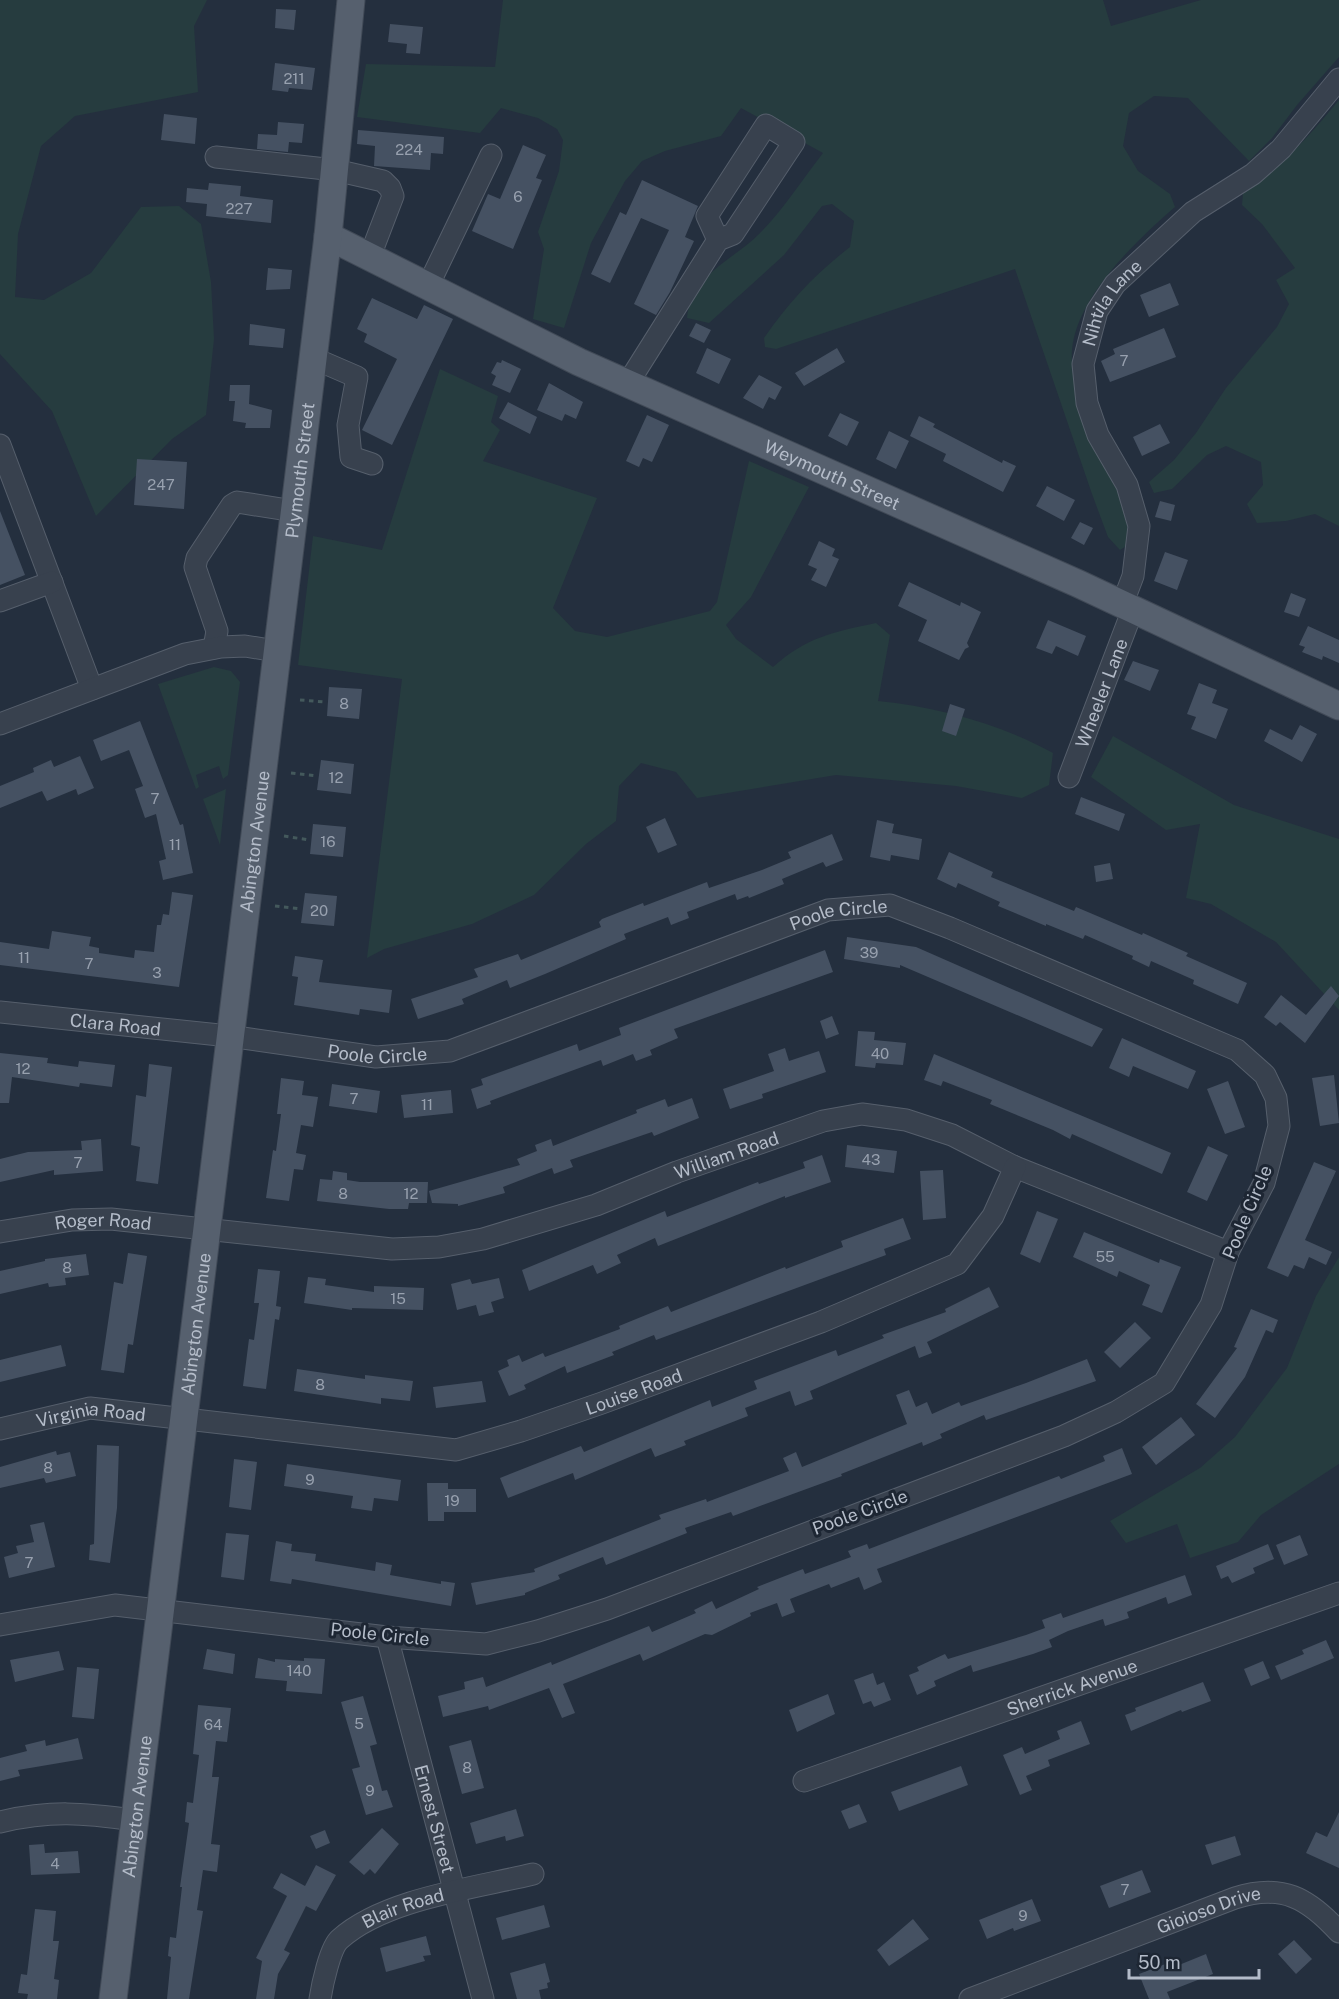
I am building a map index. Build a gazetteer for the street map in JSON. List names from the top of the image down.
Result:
{
  "streets": {
    "main road": ["Plymouth Street", "Weymouth Street", "Abington Avenue"],
    "street": [
      "Nihtila Lane",
      "Wheeler Lane",
      "Poole Circle",
      "Clara Road",
      "William Road",
      "Roger Road",
      "Louise Road",
      "Virginia Road",
      "Sherrick Avenue",
      "Ernest Street",
      "Blair Road",
      "Gioioso Drive"
    ]
  },
  "crossings": [
    ["Nihtila Lane", "Weymouth Street"],
    ["Nihtila Lane", "Wheeler Lane"],
    ["Plymouth Street", "Weymouth Street"],
    ["Plymouth Street", "Abington Avenue"],
    ["Weymouth Street", "Wheeler Lane"],
    ["Abington Avenue", "Poole Circle"],
    ["Abington Avenue", "Clara Road"],
    ["Abington Avenue", "William Road"],
    ["Abington Avenue", "Roger Road"],
    ["Abington Avenue", "Louise Road"],
    ["Abington Avenue", "Virginia Road"],
    ["Poole Circle", "Clara Road"],
    ["Poole Circle", "William Road"],
    ["Poole Circle", "Ernest Street"],
    ["William Road", "Roger Road"],
    ["William Road", "Louise Road"],
    ["Louise Road", "Virginia Road"],
    ["Ernest Street", "Blair Road"]
  ],
  "house_numbers": [
    "211",
    "224",
    "6",
    "227",
    "7",
    "247",
    "8",
    "12",
    "7",
    "16",
    "11",
    "20",
    "39",
    "11",
    "7",
    "3",
    "40",
    "12",
    "7",
    "11",
    "43",
    "7",
    "8",
    "12",
    "55",
    "8",
    "15",
    "8",
    "8",
    "9",
    "19",
    "7",
    "140",
    "5",
    "64",
    "8",
    "9",
    "4",
    "7",
    "9"
  ],
  "scale_bar": "50 m"
}
